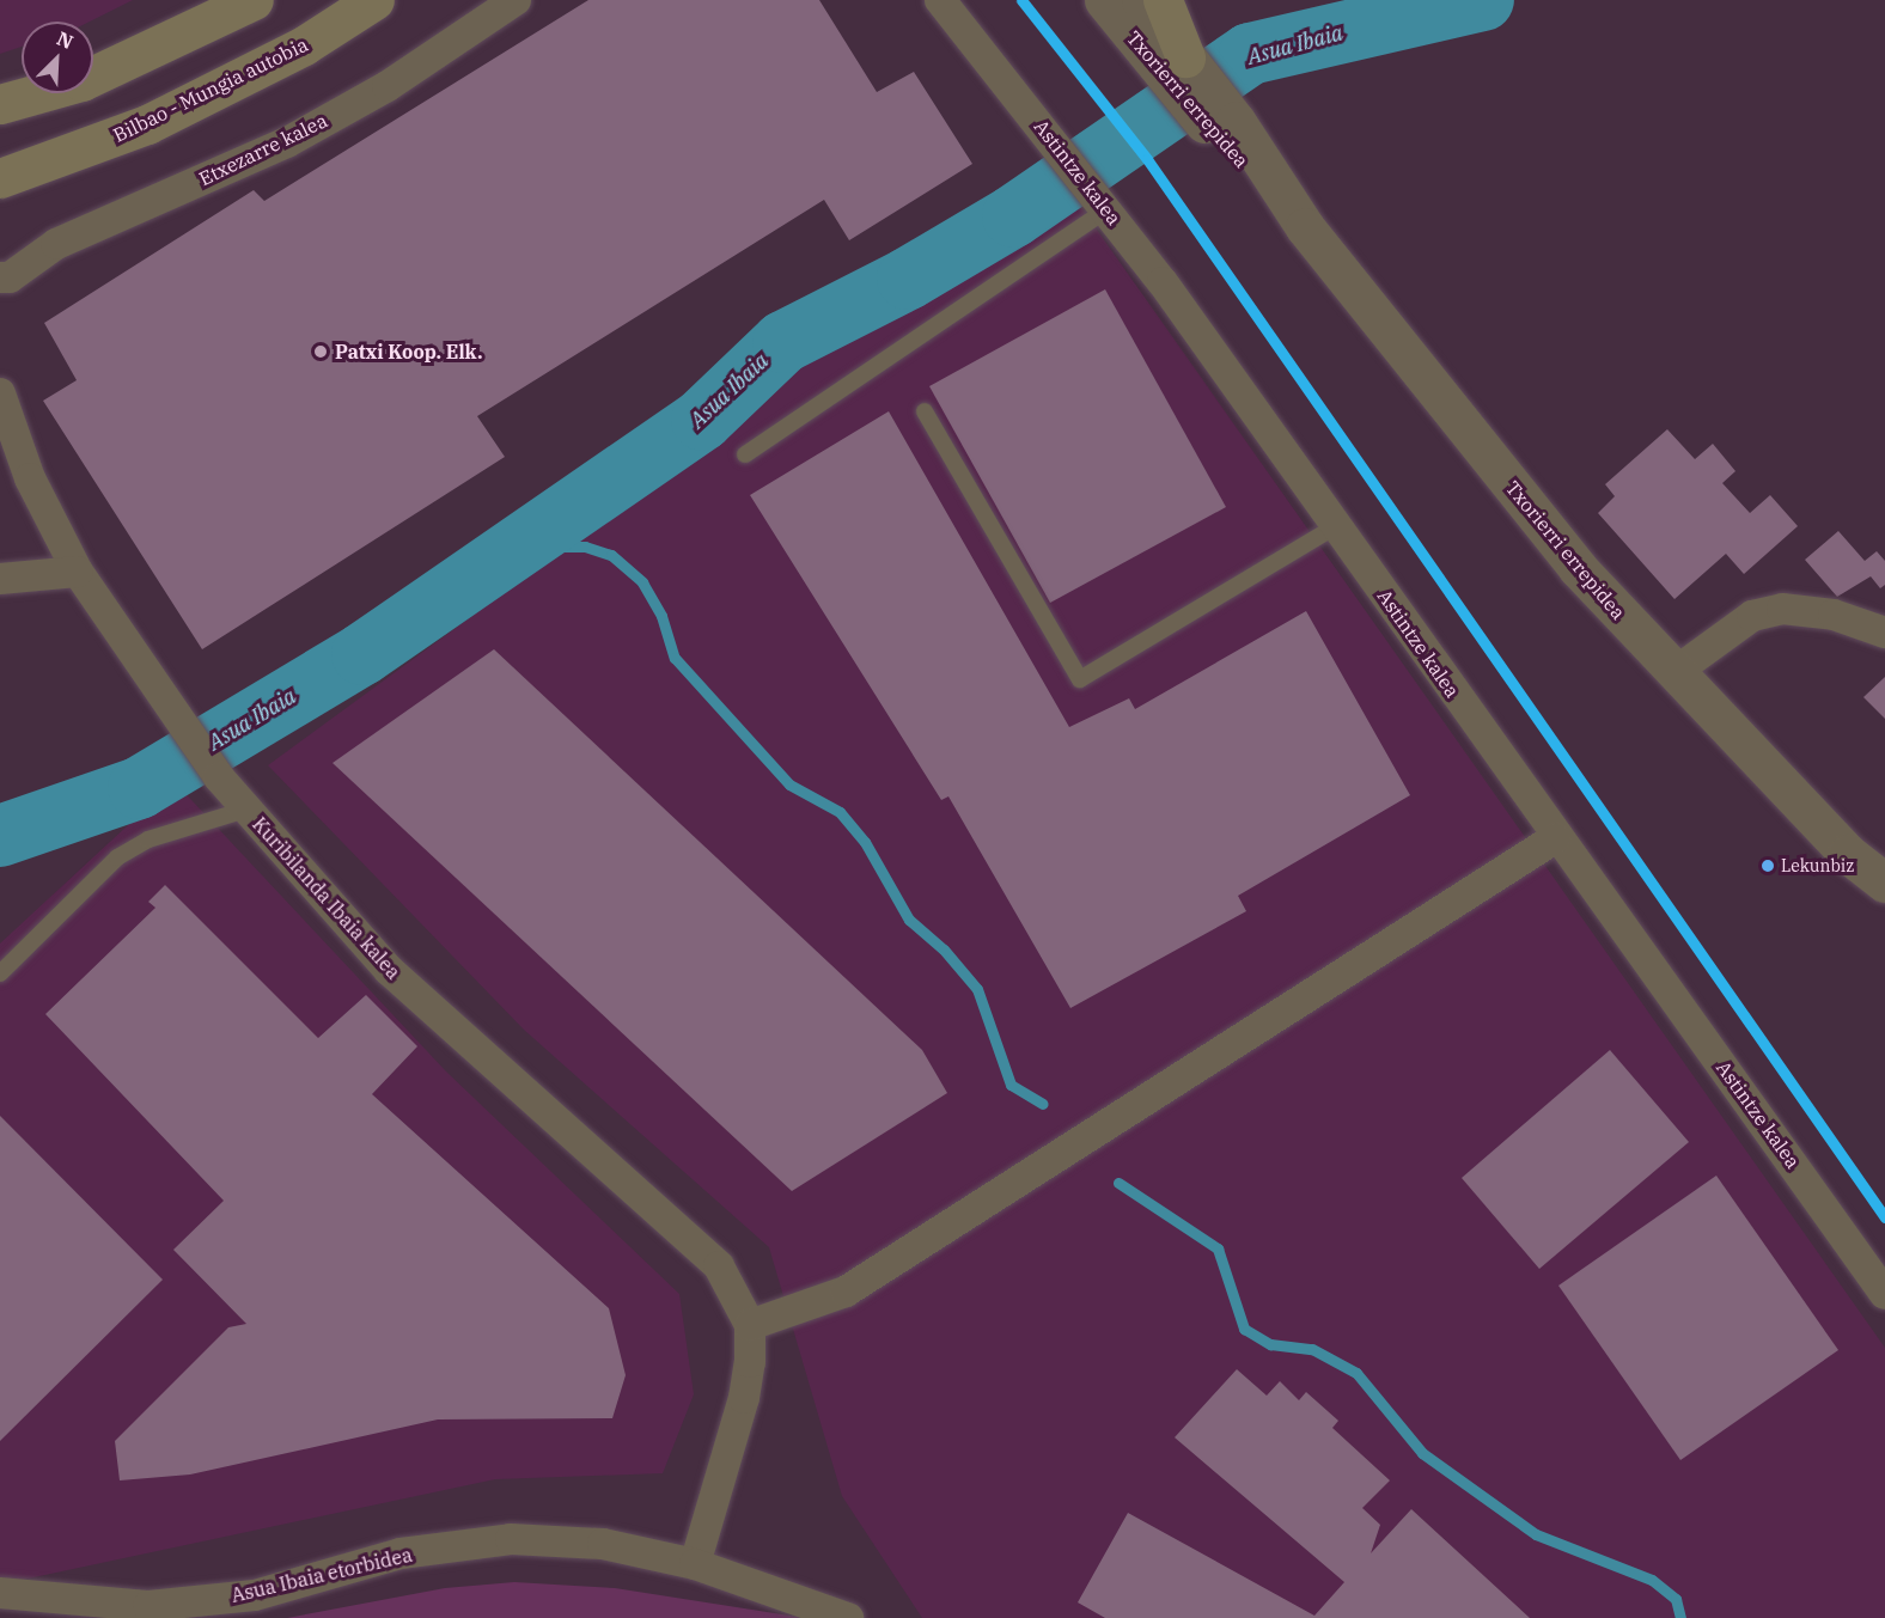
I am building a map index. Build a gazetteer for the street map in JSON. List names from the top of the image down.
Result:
{
  "streets": {
    "highway": ["Bilbao - Mungia autobia"],
    "street": [
      "Txorierri errepidea",
      "Etxezarre kalea",
      "Astintze kalea",
      "Kuribilanda Ibaia kalea",
      "Asua Ibaia etorbidea"
    ]
  },
  "water": ["Asua Ibaia"],
  "places": ["Patxi Koop. Elk.", "Lekunbiz"],
  "north": "top right"
}
